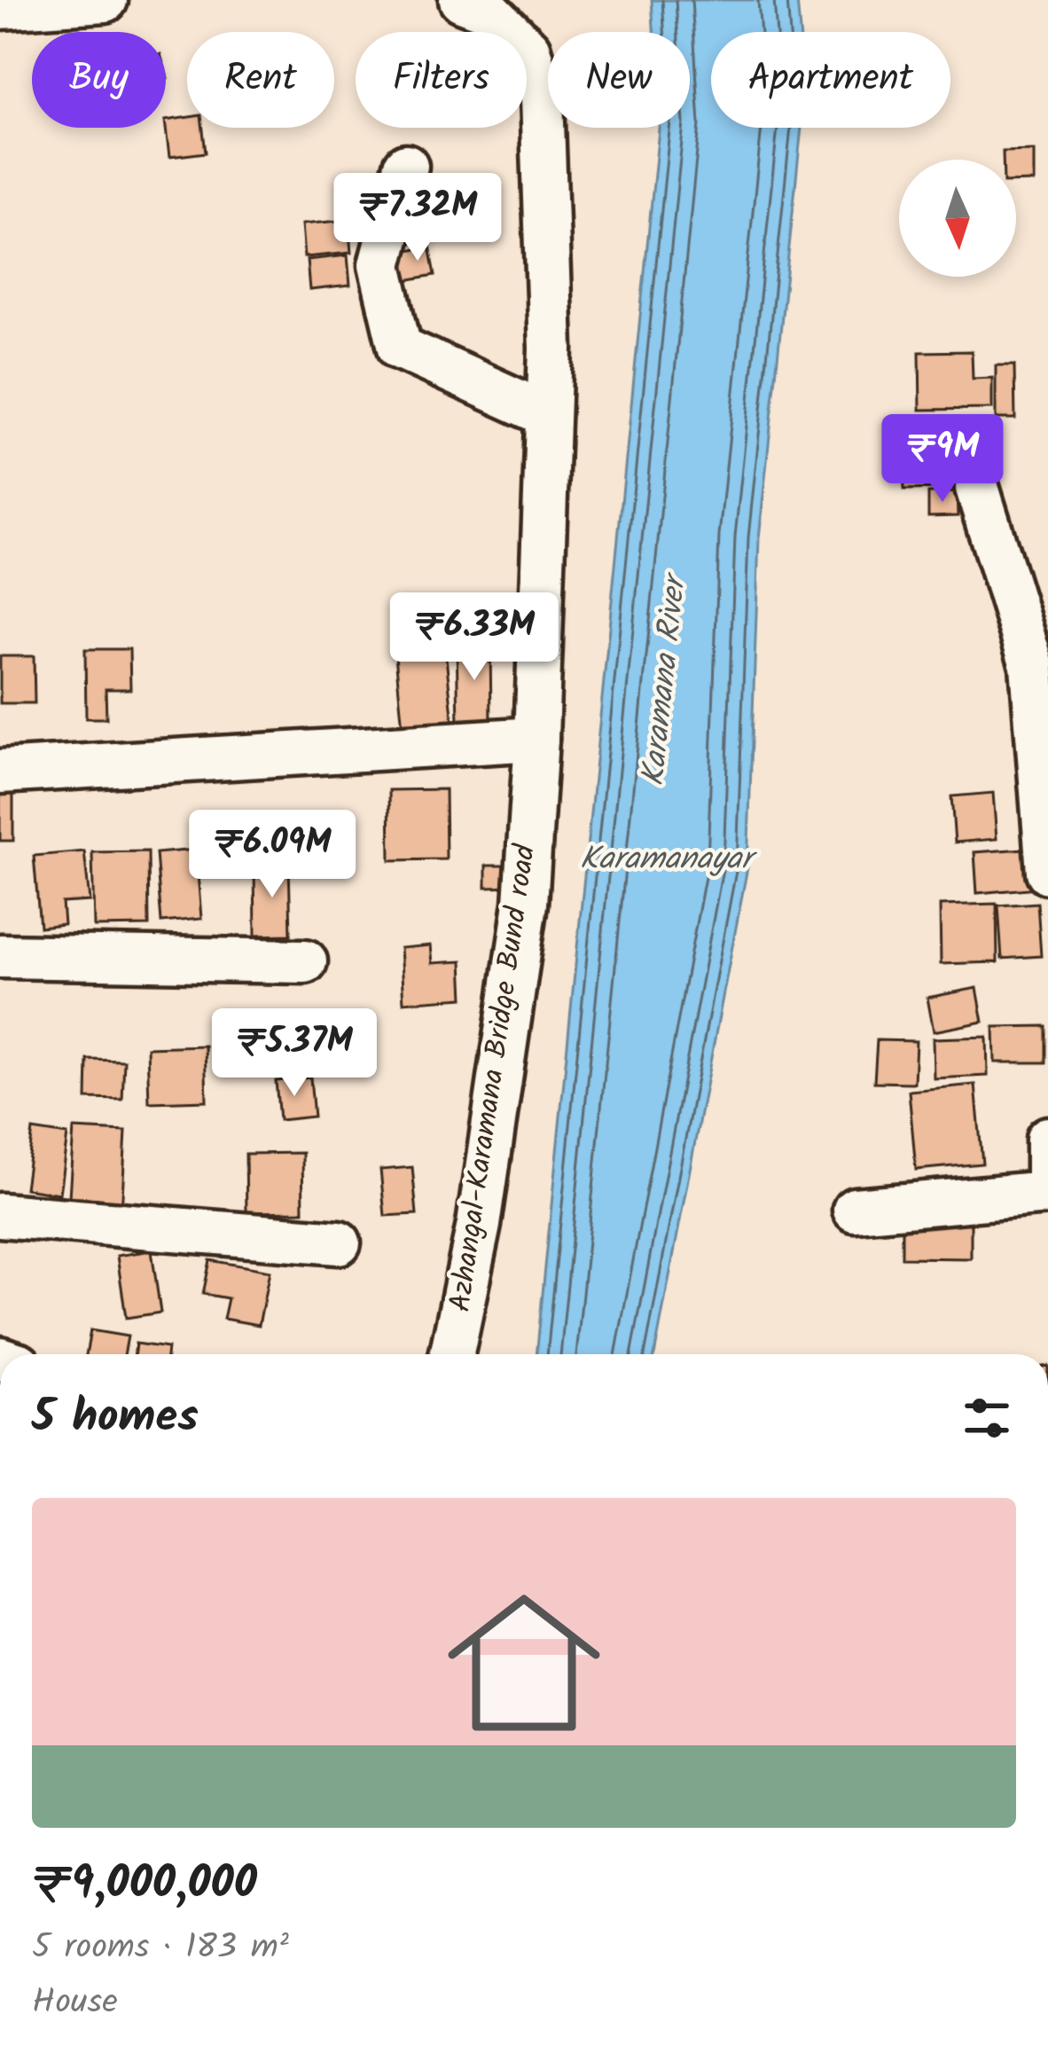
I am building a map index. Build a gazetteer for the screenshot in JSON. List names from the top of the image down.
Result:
{
  "streets": {
    "street": ["Azhangal-Karamana Bridge Bund road"]
  },
  "water": ["Karamana River", "Karamanayar"],
  "north": "bottom",
  "page": {
    "chip": [
      "Buy",
      "Rent",
      "Filters",
      "New",
      "Apartment"
    ],
    "price": [
      "₹7.32M",
      "₹9M",
      "₹6.33M",
      "₹6.09M",
      "₹5.37M"
    ],
    "heading": "5 homes",
    "list": [
      {
        "name": "₹9,000,000",
        "note": "5 rooms · 183 m² · House"
      }
    ]
  }
}
